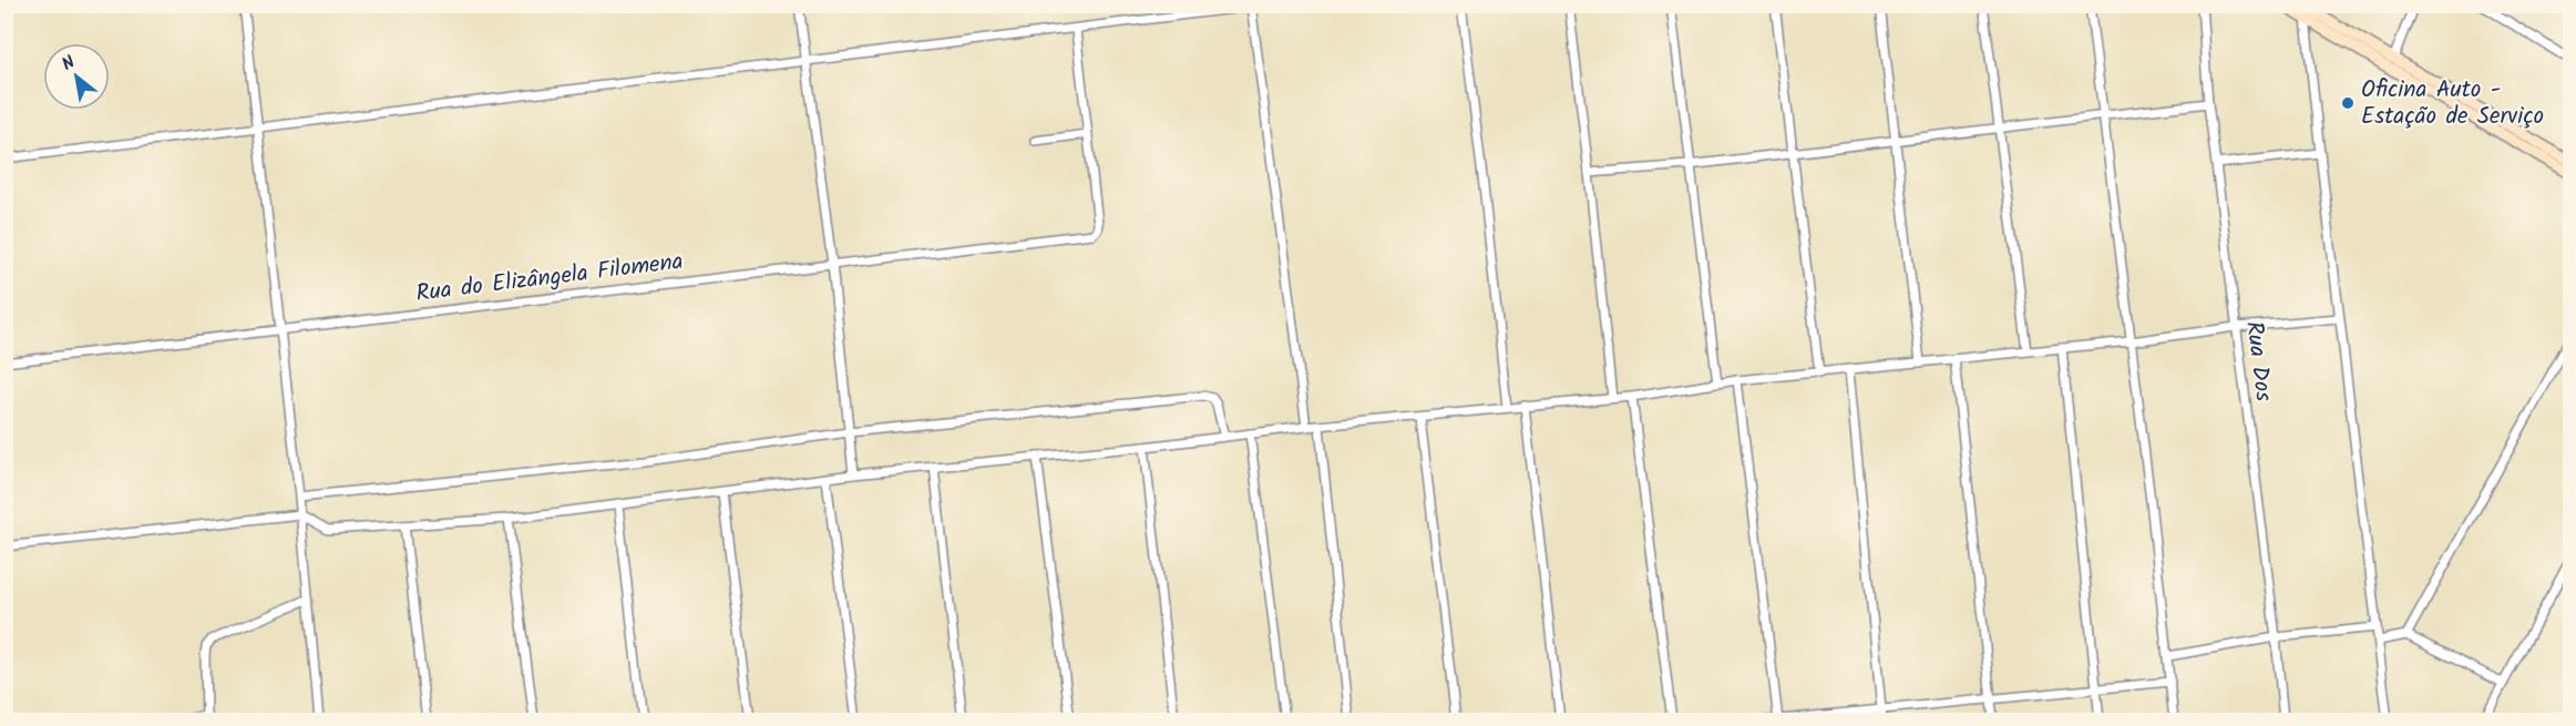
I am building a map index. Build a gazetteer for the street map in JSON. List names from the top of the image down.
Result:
{
  "streets": {
    "street": ["Rua do Elizângela Filomena", "Rua Dos"]
  },
  "places": ["Oficina Auto - Estação de Serviço"],
  "north": "top left"
}
